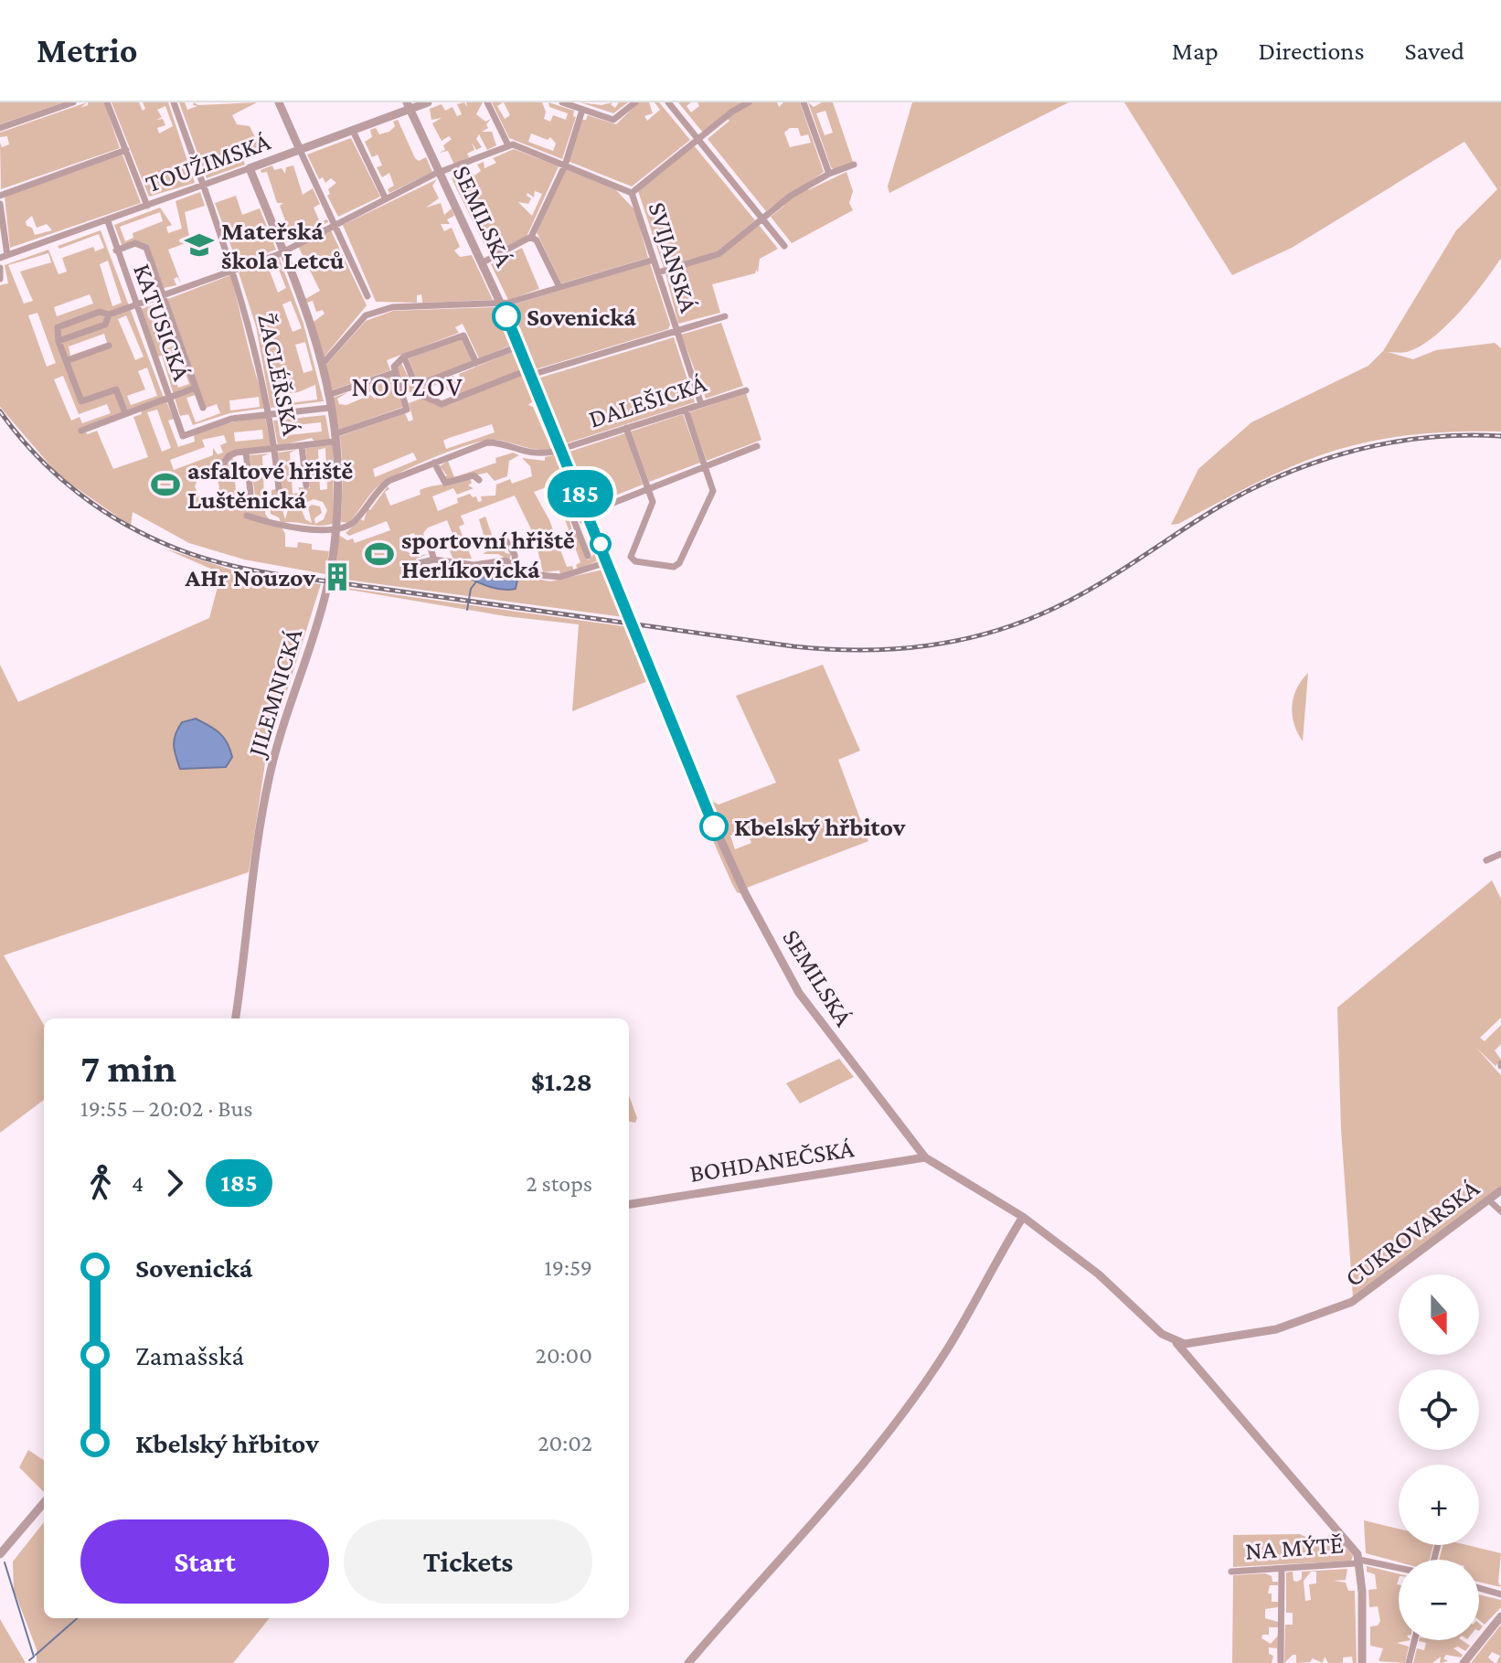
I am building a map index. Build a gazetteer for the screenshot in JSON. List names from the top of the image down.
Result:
{
  "streets": {
    "street": [
      "TOUŽIMSKÁ",
      "SEMILSKÁ",
      "SVIJANSKÁ",
      "KATUSICKÁ",
      "ŽACLÉŘSKÁ",
      "DALEŠICKÁ",
      "JILEMNICKÁ",
      "BOHDANEČSKÁ",
      "CUKROVARSKÁ",
      "NA MÝTĚ"
    ]
  },
  "crossings": [
    ["TOUŽIMSKÁ", "SEMILSKÁ"],
    ["TOUŽIMSKÁ", "KATUSICKÁ"],
    ["TOUŽIMSKÁ", "ŽACLÉŘSKÁ"],
    ["TOUŽIMSKÁ", "JILEMNICKÁ"],
    ["SEMILSKÁ", "DALEŠICKÁ"],
    ["SEMILSKÁ", "BOHDANEČSKÁ"],
    ["SEMILSKÁ", "CUKROVARSKÁ"],
    ["SEMILSKÁ", "NA MÝTĚ"],
    ["SVIJANSKÁ", "DALEŠICKÁ"],
    ["KATUSICKÁ", "ŽACLÉŘSKÁ"],
    ["DALEŠICKÁ", "JILEMNICKÁ"]
  ],
  "districts": ["NOUZOV"],
  "places": {
    "school or university": ["Mateřská škola Letců"],
    "other": ["Sovenická", "Kbelský hřbitov"],
    "sports": ["asfaltové hřiště Luštěnická", "sportovní hřiště Herlíkovická"],
    "building": ["AHr Nouzov"]
  },
  "lines": ["bus line 185"],
  "north": "bottom",
  "page": {
    "header": "Metrio",
    "nav": ["Map", "Directions", "Saved"],
    "on_map": "185",
    "heading": ["7 min", "19:55 – 20:02 · Bus", "$1.28"],
    "legs": ["4", "185", "2 stops"],
    "list": [
      {
        "name": "Sovenická",
        "value": "19:59"
      },
      {
        "name": "Zamašská",
        "value": "20:00"
      },
      {
        "name": "Kbelský hřbitov",
        "value": "20:02"
      }
    ],
    "map_buttons": ["+", "−"],
    "buttons": ["Start", "Tickets"]
  }
}
